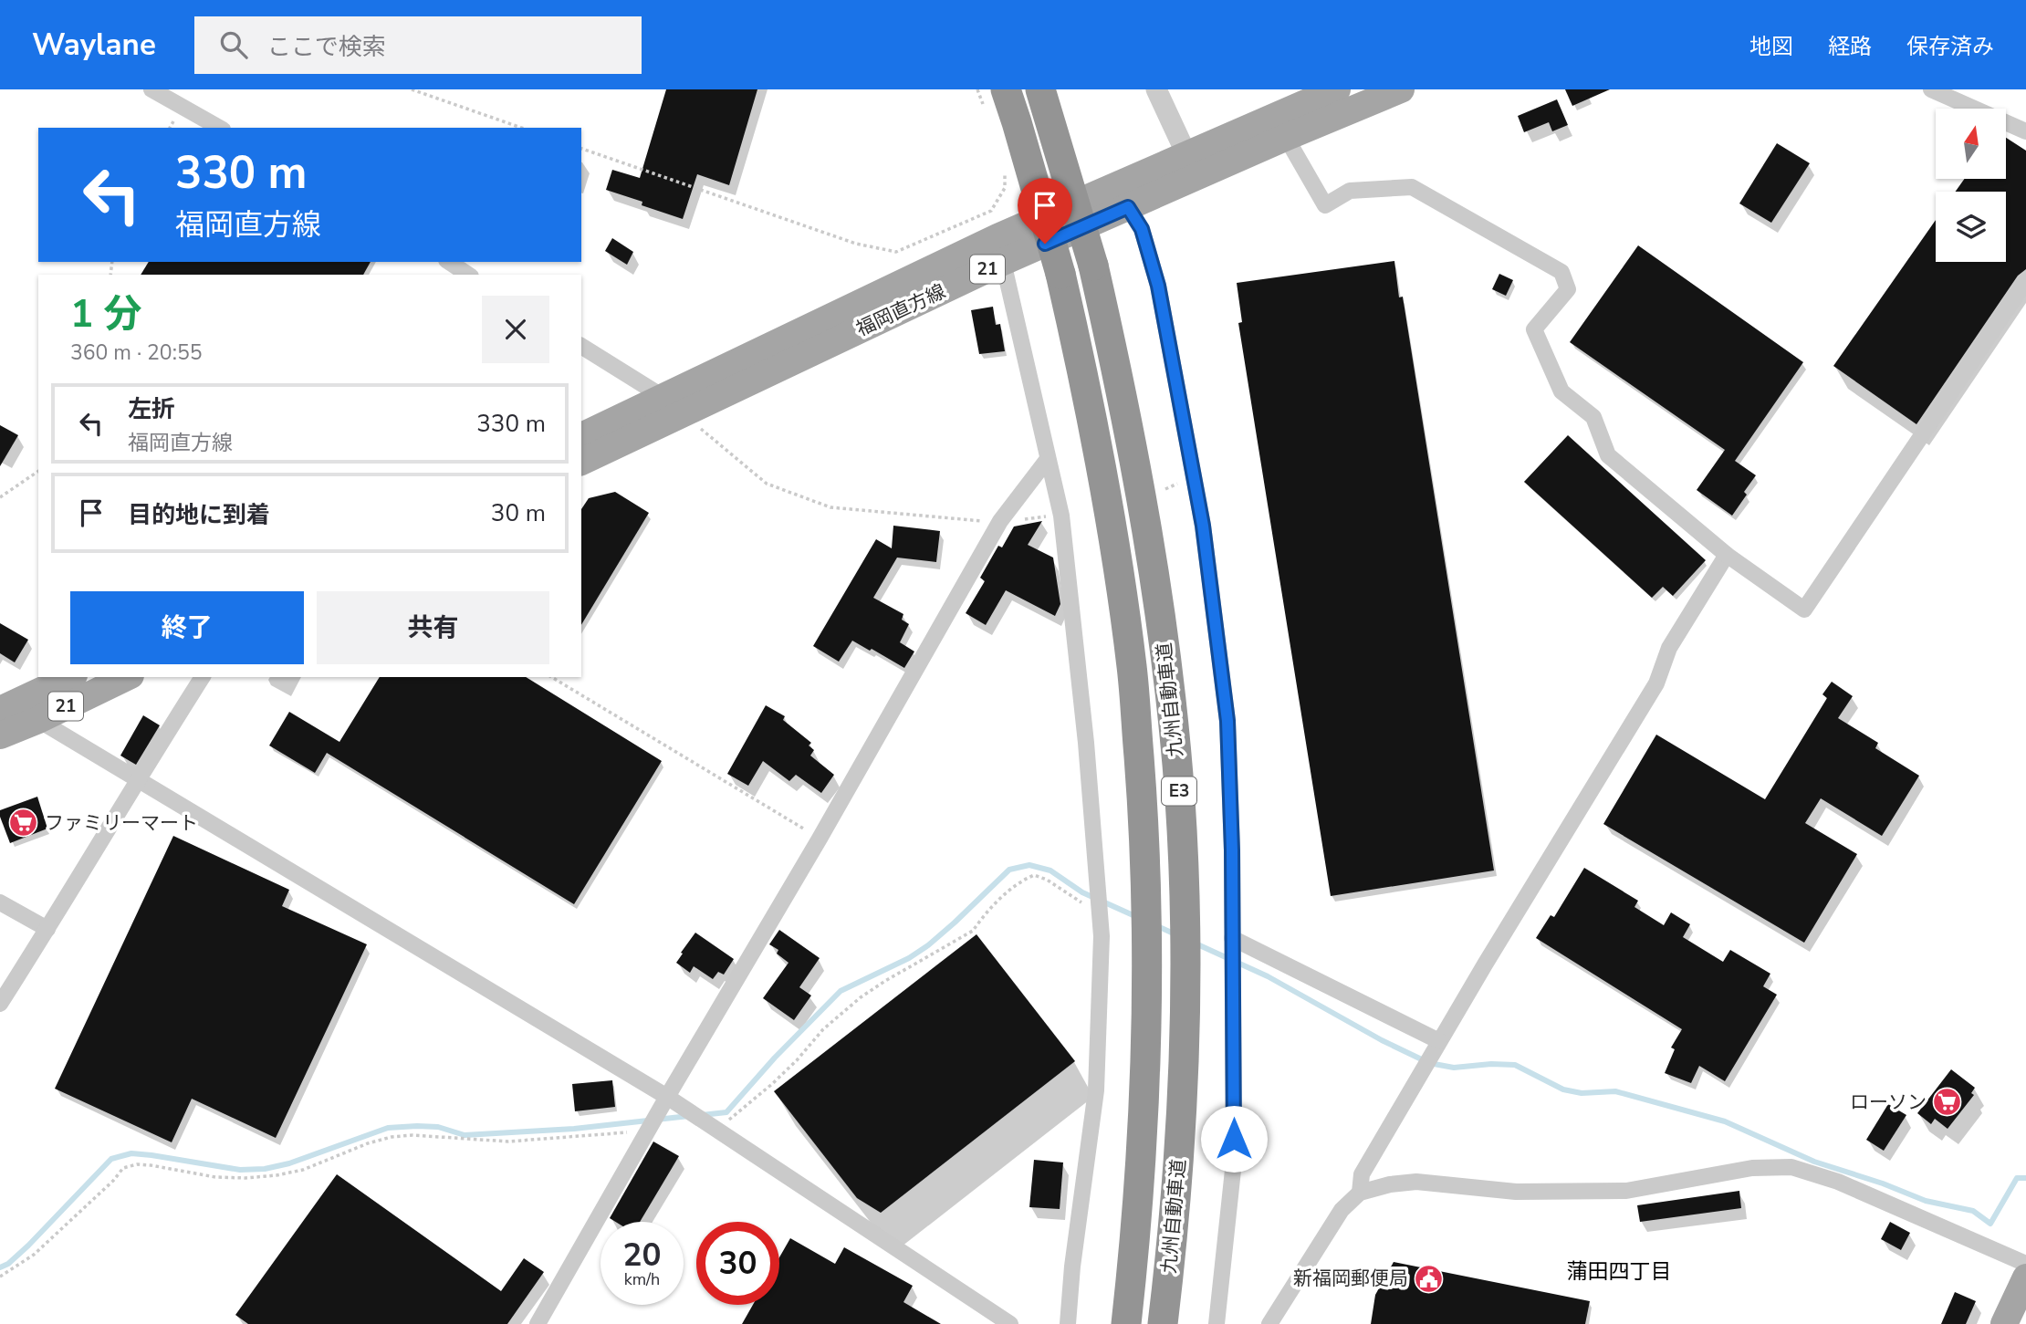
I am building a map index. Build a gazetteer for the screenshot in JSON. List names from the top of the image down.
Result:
{
  "streets": {
    "highway": ["九州自動車道", "E3"],
    "main road": ["21", "福岡直方線"]
  },
  "districts": ["蒲田四丁目"],
  "places": {
    "supermarket": ["ファミリーマート", "ローソン"],
    "public building": ["新福岡郵便局"]
  },
  "north": "top",
  "page": {
    "header": "Waylane",
    "search": "ここで検索",
    "nav": ["地図", "経路", "保存済み"],
    "turn": ["330 m", "福岡直方線"],
    "heading": ["1 分", "360 m · 20:55"],
    "list": [
      {
        "name": "左折",
        "note": "福岡直方線",
        "value": "330 m"
      },
      {
        "name": "目的地に到着",
        "value": "30 m"
      }
    ],
    "buttons": ["終了", "共有"],
    "speed": "20 km/h",
    "limit": "30"
  }
}
